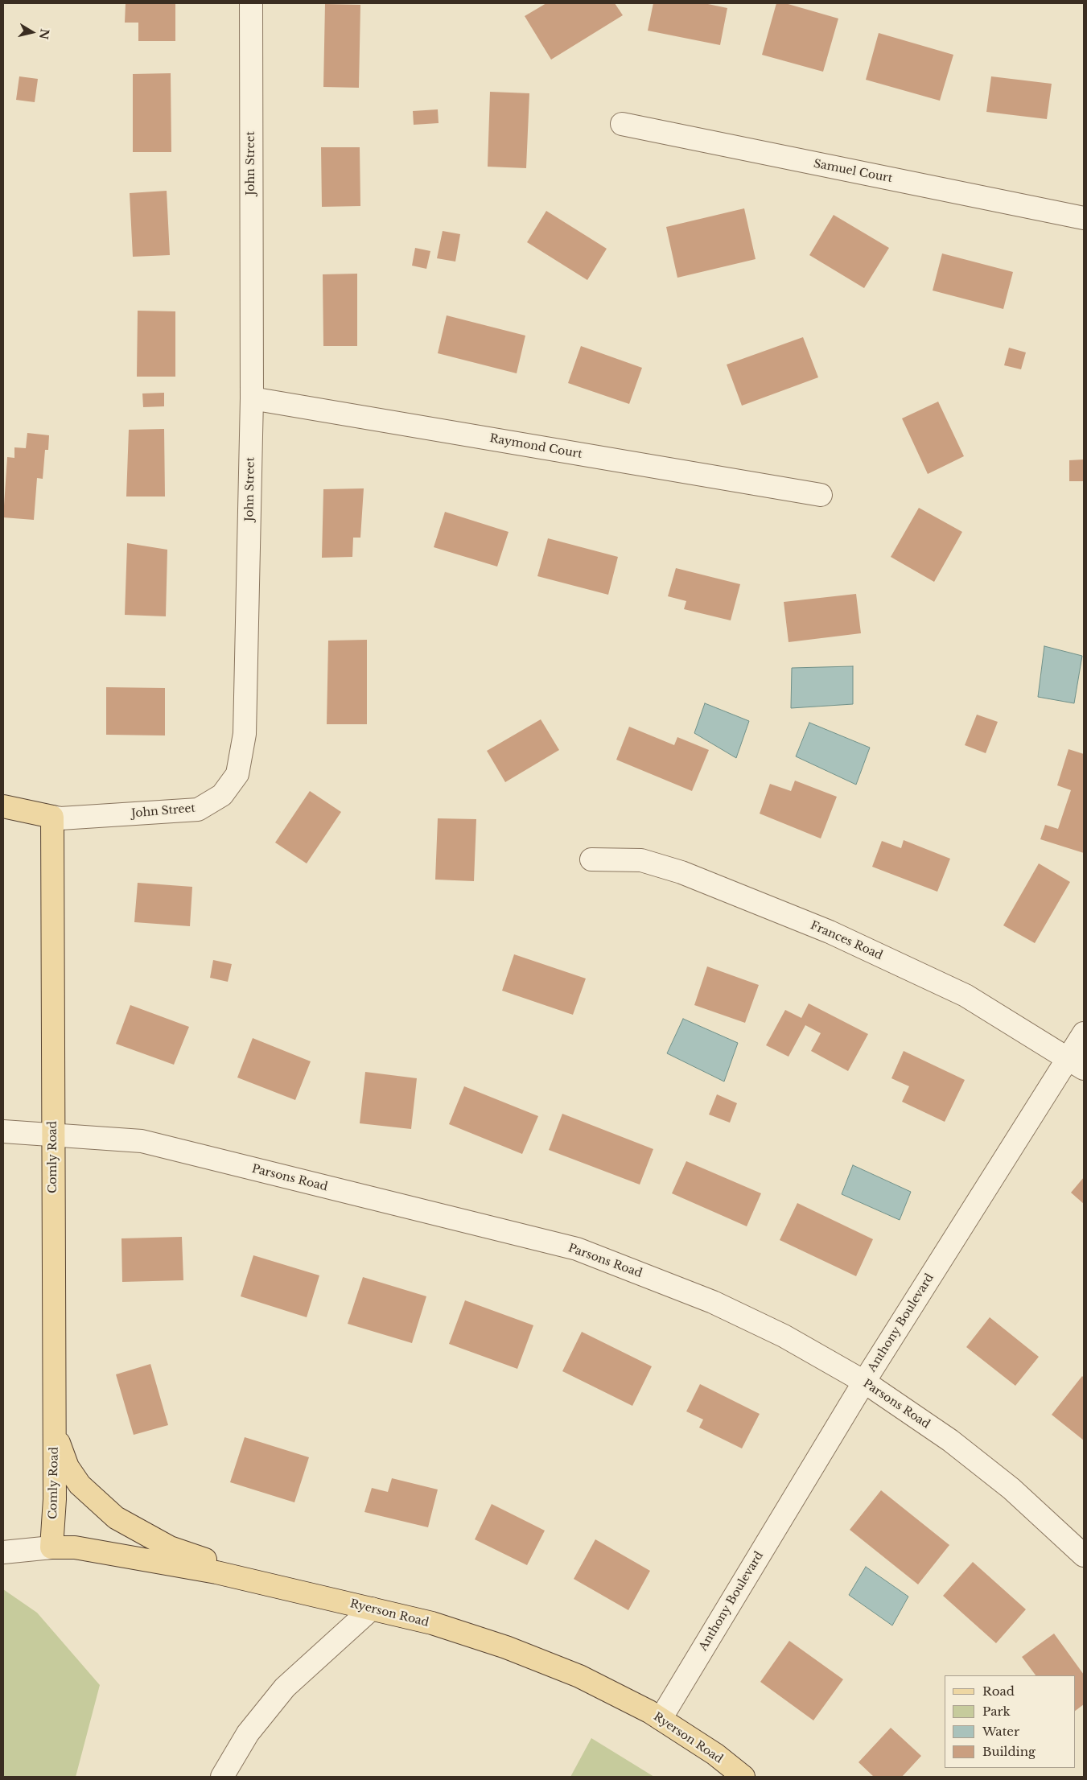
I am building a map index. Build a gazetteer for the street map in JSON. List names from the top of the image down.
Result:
{
  "streets": {
    "main road": ["Comly Road", "Ryerson Road"],
    "street": [
      "John Street",
      "Samuel Court",
      "Raymond Court",
      "Frances Road",
      "Parsons Road",
      "Anthony Boulevard"
    ]
  },
  "crossings": [
    ["John Street", "Raymond Court"],
    ["John Street", "Comly Road"],
    ["Frances Road", "Anthony Boulevard"],
    ["Comly Road", "Parsons Road"],
    ["Comly Road", "Ryerson Road"],
    ["Parsons Road", "Anthony Boulevard"],
    ["Anthony Boulevard", "Ryerson Road"]
  ],
  "legend": [
    "Road",
    "Park",
    "Water",
    "Building"
  ],
  "north": "right"
}
